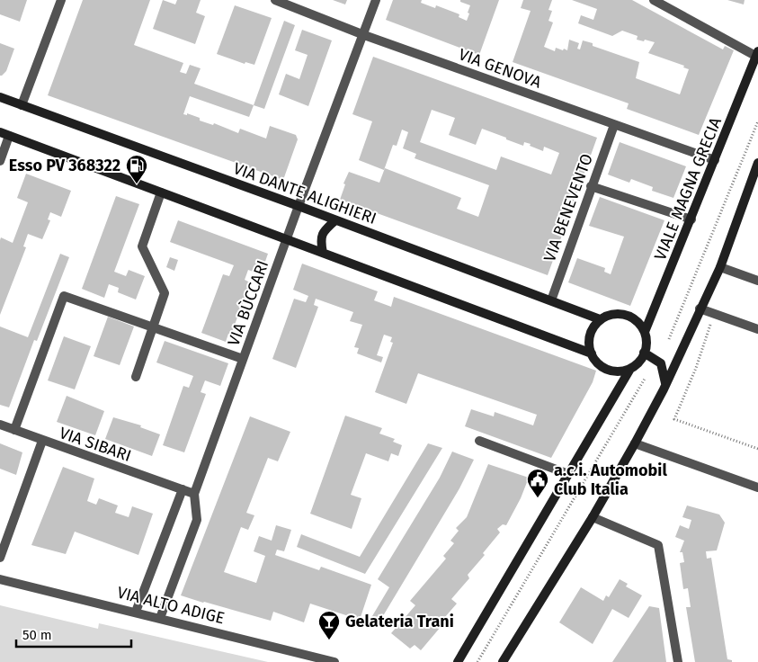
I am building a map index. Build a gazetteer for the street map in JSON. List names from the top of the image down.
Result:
{
  "streets": {
    "main road": ["VIALE MAGNA GRECIA", "VIA DANTE ALIGHIERI"],
    "street": [
      "VIA GENOVA",
      "VIA BENEVENTO",
      "VIA BÙCCARI",
      "VIA SIBARI",
      "VIA ALTO ADIGE"
    ]
  },
  "crossings": [
    ["VIA GENOVA", "VIALE MAGNA GRECIA"],
    ["VIA GENOVA", "VIA BENEVENTO"],
    ["VIA GENOVA", "VIA BÙCCARI"],
    ["VIALE MAGNA GRECIA", "VIA DANTE ALIGHIERI"],
    ["VIA DANTE ALIGHIERI", "VIA BENEVENTO"],
    ["VIA DANTE ALIGHIERI", "VIA BÙCCARI"],
    ["VIA BÙCCARI", "VIA SIBARI"],
    ["VIA BÙCCARI", "VIA ALTO ADIGE"]
  ],
  "places": {
    "fuel station": ["Esso PV 368322"],
    "public building": ["a.c.i. Automobil Club Italia"],
    "bar": ["Gelateria Trani"]
  },
  "scale_bar": "50 m"
}
